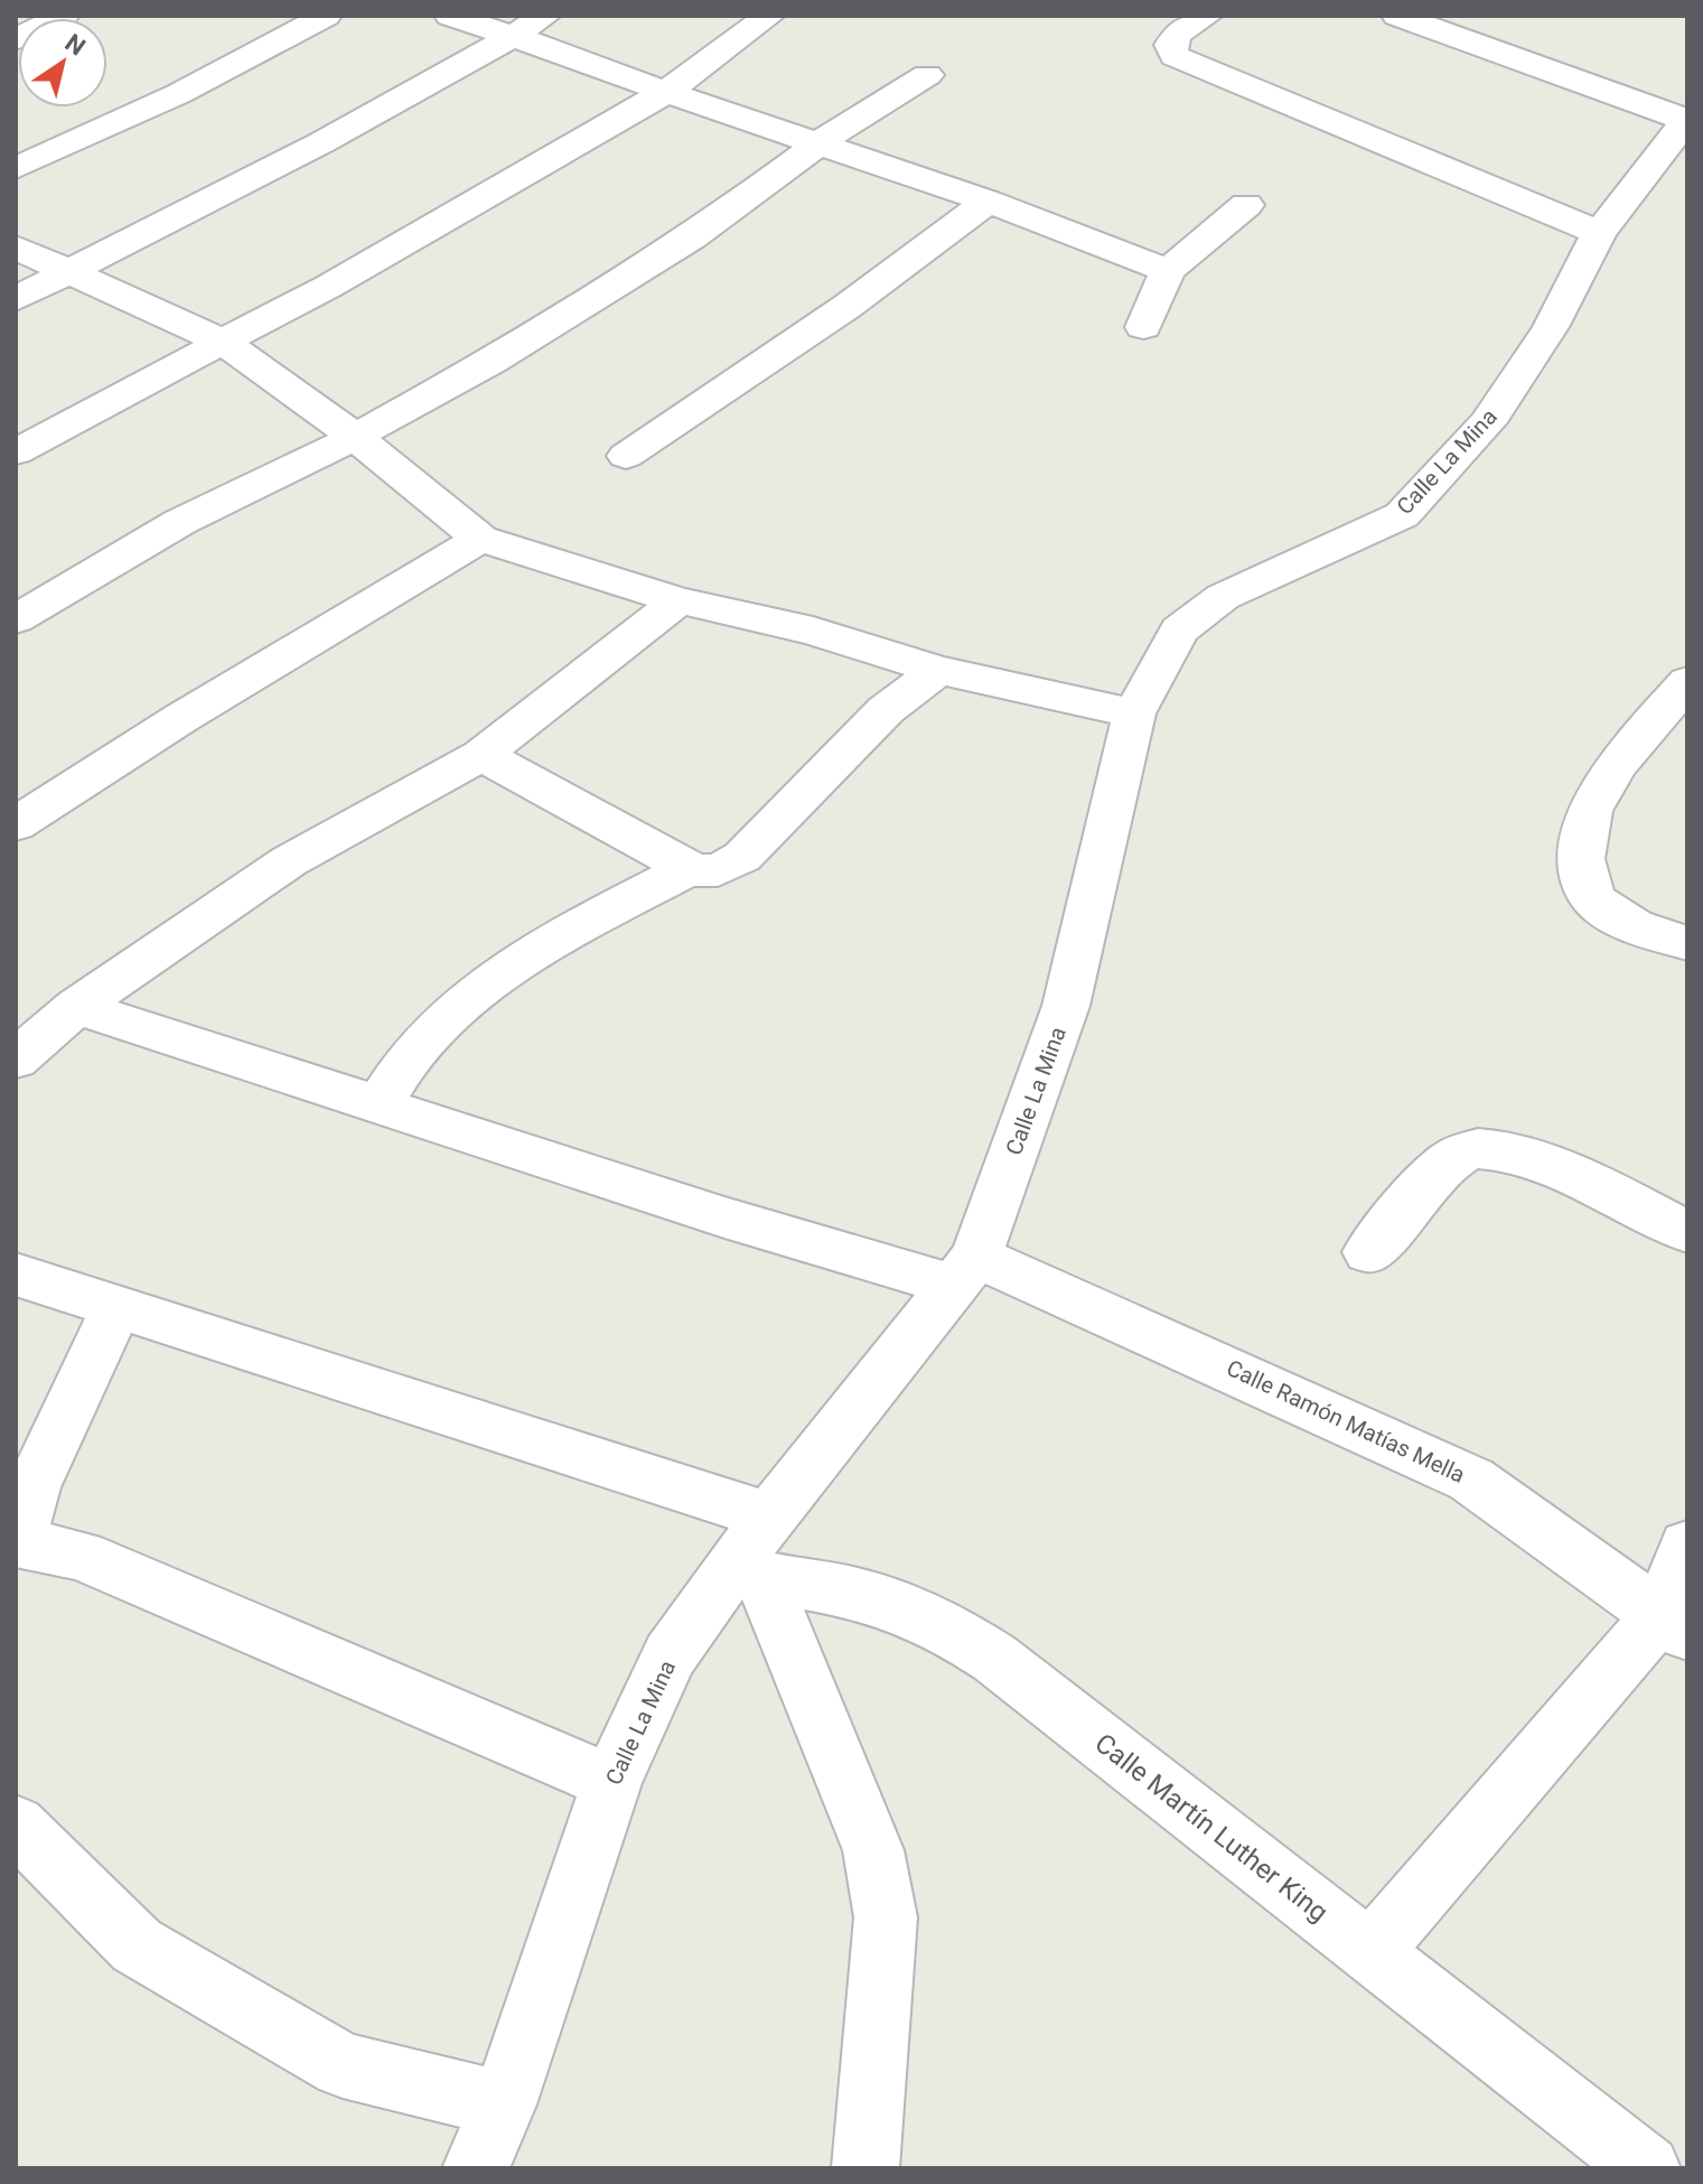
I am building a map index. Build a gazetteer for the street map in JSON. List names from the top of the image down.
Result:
{
  "streets": {
    "street": ["Calle La Mina", "Calle Ramón Matías Mella", "Calle Martín Luther King"]
  },
  "crossings": [
    ["Calle La Mina", "Calle Ramón Matías Mella"],
    ["Calle La Mina", "Calle Martín Luther King"]
  ],
  "north": "top right"
}
